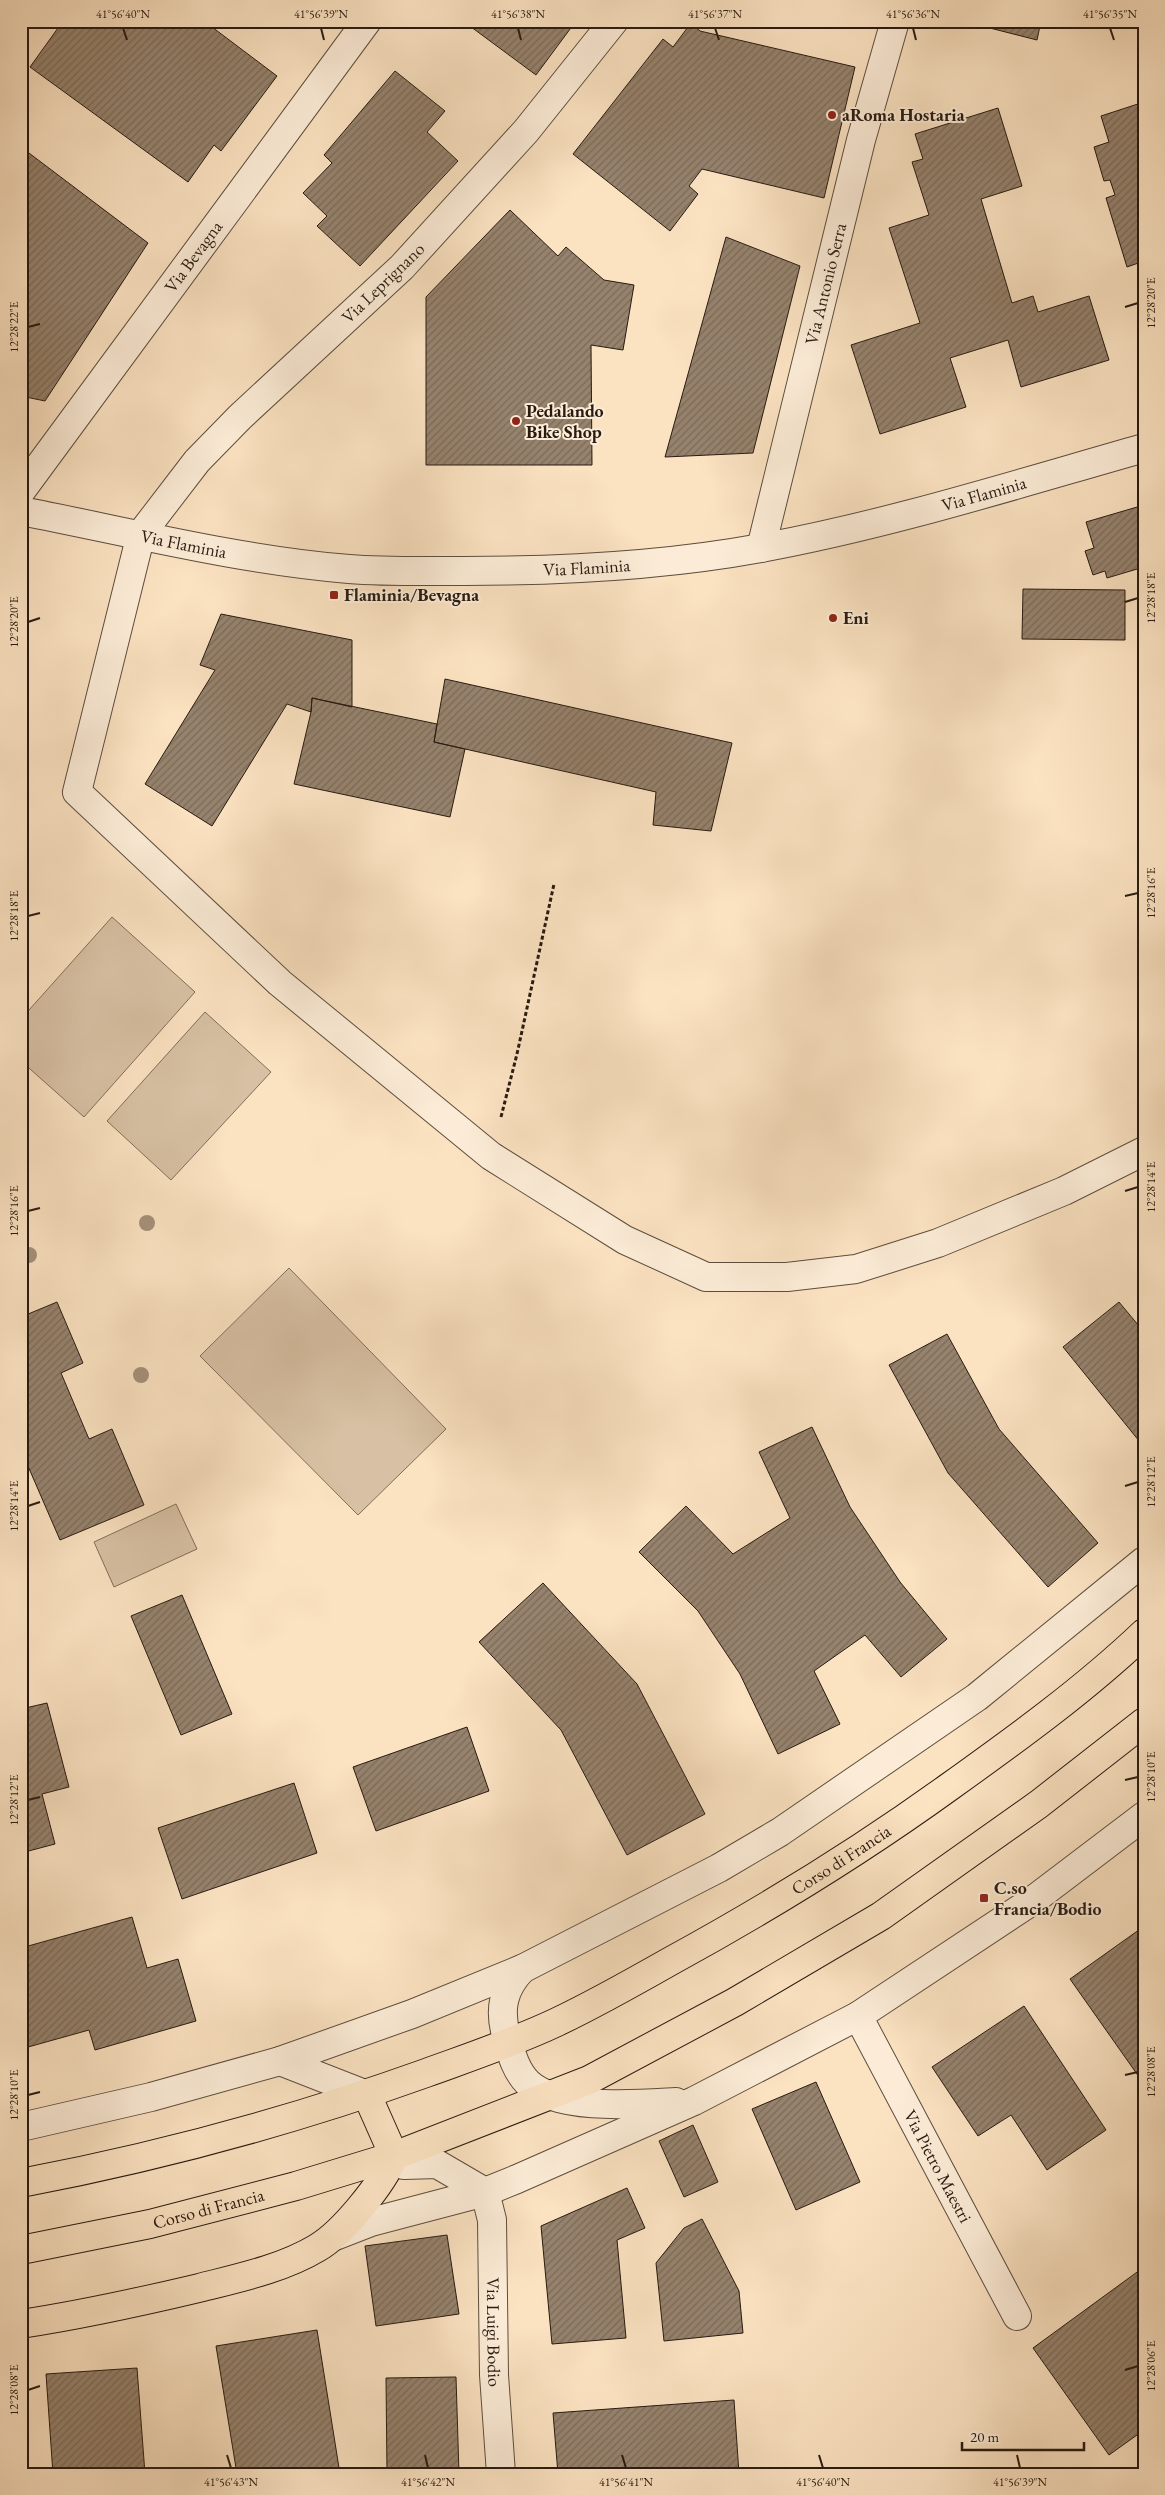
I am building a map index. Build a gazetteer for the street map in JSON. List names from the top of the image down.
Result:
{
  "streets": {
    "main road": ["Corso di Francia"],
    "street": [
      "Via Bevagna",
      "Via Leprignano",
      "Via Antonio Serra",
      "Via Flaminia",
      "Via Pietro Maestri",
      "Via Luigi Bodio"
    ]
  },
  "crossings": [
    ["Via Leprignano", "Via Flaminia"],
    ["Via Antonio Serra", "Via Flaminia"]
  ],
  "places": {
    "other": ["aRoma Hostaria", "Pedalando Bike Shop", "Eni"],
    "transit": ["Flaminia/Bevagna", "C.so Francia/Bodio"]
  },
  "scale_bar": "20 m",
  "coordinates": [
    "41°56'40\"N",
    "41°56'39\"N",
    "41°56'38\"N",
    "41°56'37\"N",
    "41°56'36\"N",
    "41°56'35\"N",
    "12°28'20\"E",
    "12°28'22\"E",
    "12°28'18\"E",
    "12°28'16\"E",
    "12°28'14\"E",
    "12°28'12\"E",
    "12°28'10\"E",
    "12°28'08\"E",
    "12°28'06\"E",
    "41°56'43\"N",
    "41°56'42\"N",
    "41°56'41\"N"
  ]
}
